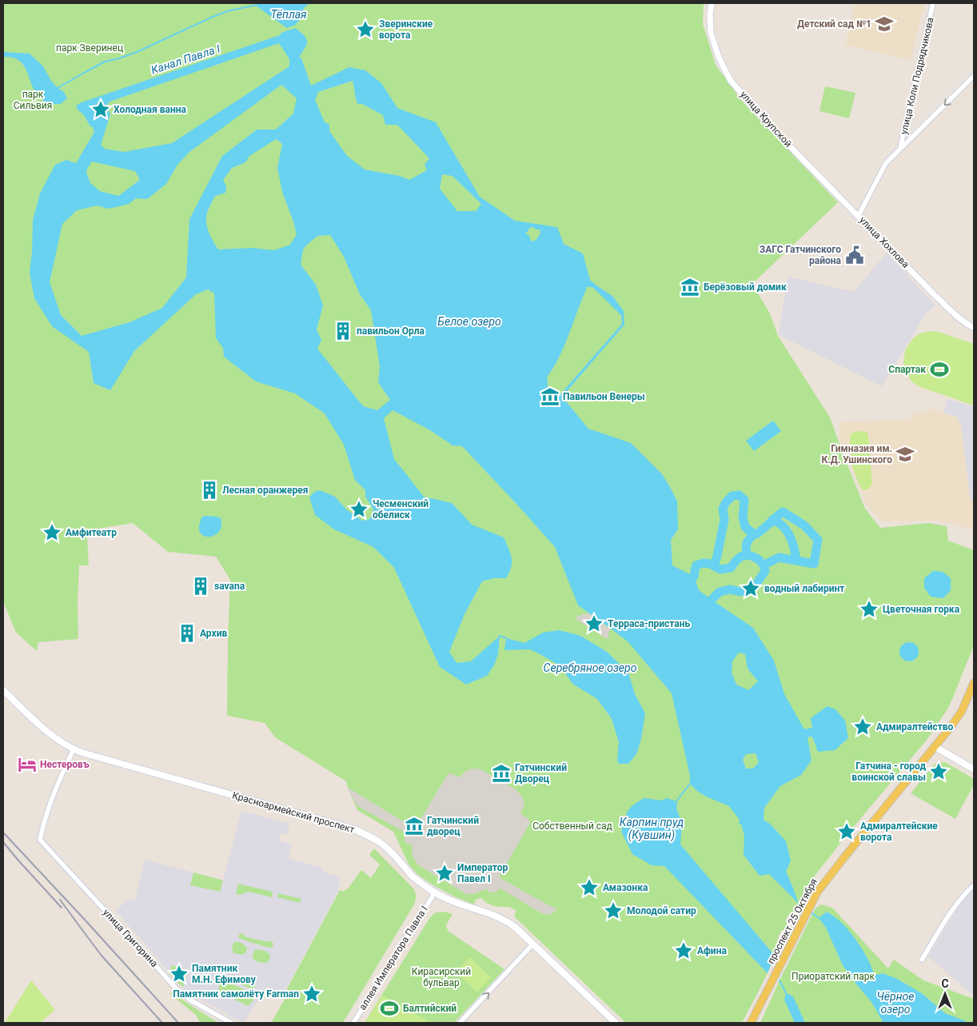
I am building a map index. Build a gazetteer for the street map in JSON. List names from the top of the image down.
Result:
{
  "streets": {
    "main road": ["Красноармейский проспект", "проспект 25 Октября"],
    "street": [
      "улица Коли Подрядчикова",
      "улица Крупской",
      "улица Хохлова",
      "улица Григорина",
      "аллея Императора Павла I"
    ]
  },
  "crossings": [
    ["улица Коли Подрядчикова", "улица Хохлова"],
    ["улица Крупской", "улица Хохлова"],
    ["Красноармейский проспект", "улица Григорина"],
    ["Красноармейский проспект", "аллея Императора Павла I"]
  ],
  "water": [
    "Тёплая",
    "Канал Павла I",
    "Белое озеро",
    "Серебряное озеро",
    "Карпин пруд (Кувшин)",
    "Чёрное озеро"
  ],
  "parks": [
    "парк Зверинец",
    "парк Сильвия",
    "Собственный сад",
    "Кирасирский бульвар",
    "Приоратский парк"
  ],
  "places": {
    "school or university": ["Детский сад №1", "Гимназия им. К.Д. Ушинского"],
    "place": [
      "Зверинские ворота",
      "Холодная ванна",
      "Чесменский обелиск",
      "Амфитеатр",
      "водный лабиринт",
      "Цветочная горка",
      "Терраса-пристань",
      "Адмиралтейство",
      "Гатчина - город воинской славы",
      "Адмиралтейские ворота",
      "Император Павел I",
      "Амазонка",
      "Молодой сатир",
      "Афина",
      "Памятник М.Н. Ефимову",
      "Памятник самолёту Farman"
    ],
    "public building": ["ЗАГС Гатчинского района"],
    "museum": [
      "Берёзовый домик",
      "Павильон Венеры",
      "Гатчинский Дворец",
      "Гатчинский дворец"
    ],
    "building": [
      "павильон Орла",
      "Лесная оранжерея",
      "savana",
      "Архив"
    ],
    "sports": ["Спартак", "Балтийский"],
    "hotel": ["Нестеровъ"]
  },
  "north": "top"
}
